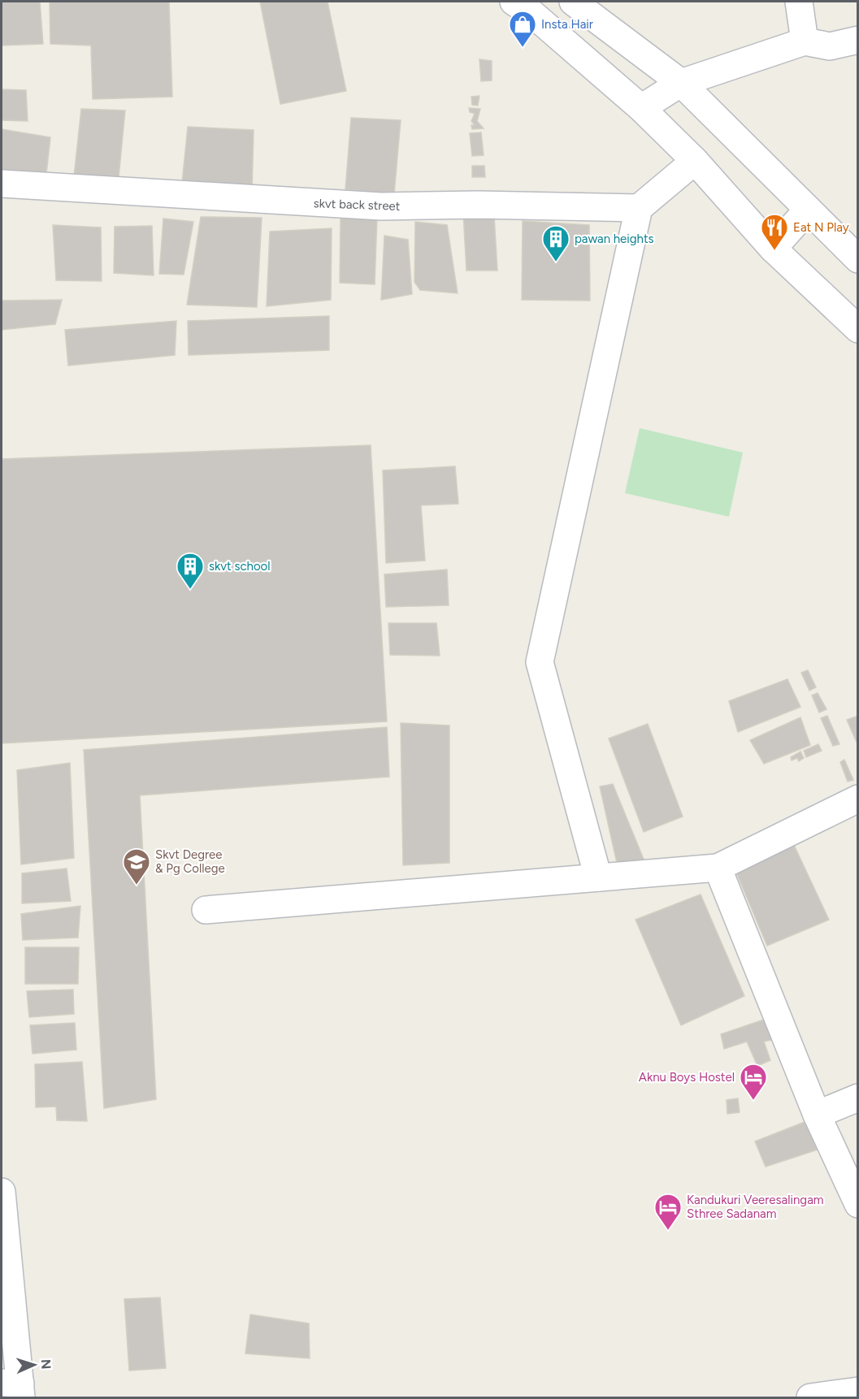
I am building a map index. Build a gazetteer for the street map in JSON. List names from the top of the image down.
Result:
{
  "streets": {
    "street": ["skvt back street"]
  },
  "places": {
    "shop": ["Insta Hair"],
    "restaurant": ["Eat N Play"],
    "building": ["pawan heights", "skvt school"],
    "school or university": ["Skvt Degree & Pg College"],
    "hotel": ["Aknu Boys Hostel", "Kandukuri Veeresalingam Sthree Sadanam"]
  },
  "north": "right"
}
